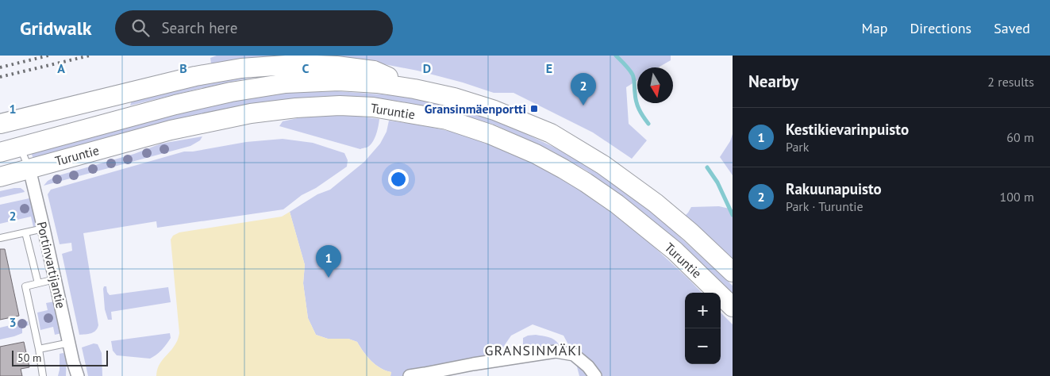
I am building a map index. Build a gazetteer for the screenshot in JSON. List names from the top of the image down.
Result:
{
  "streets": {
    "main road": ["Turuntie"],
    "street": ["Portinvartijantie"]
  },
  "crossings": [
    ["Turuntie", "Portinvartijantie"]
  ],
  "districts": ["GRANSINMÄKI"],
  "places": {
    "transit": ["Gransinmäenportti"]
  },
  "scale_bar": "50 m",
  "north": "bottom",
  "page": {
    "header": "Gridwalk",
    "search": "Search here",
    "nav": ["Map", "Directions", "Saved"],
    "heading": ["Nearby", "2 results"],
    "pins": ["2", "1"],
    "list": [
      {
        "mark": "1",
        "name": "Kestikievarinpuisto",
        "note": "Park",
        "value": "60 m"
      },
      {
        "mark": "2",
        "name": "Rakuunapuisto",
        "note": "Park · Turuntie",
        "value": "100 m"
      }
    ],
    "map_buttons": ["+", "−"],
    "scale": "50 m"
  },
  "grid": {
    "columns": [
      "A",
      "B",
      "C",
      "D",
      "E"
    ],
    "rows": ["1", "2", "3"]
  }
}
